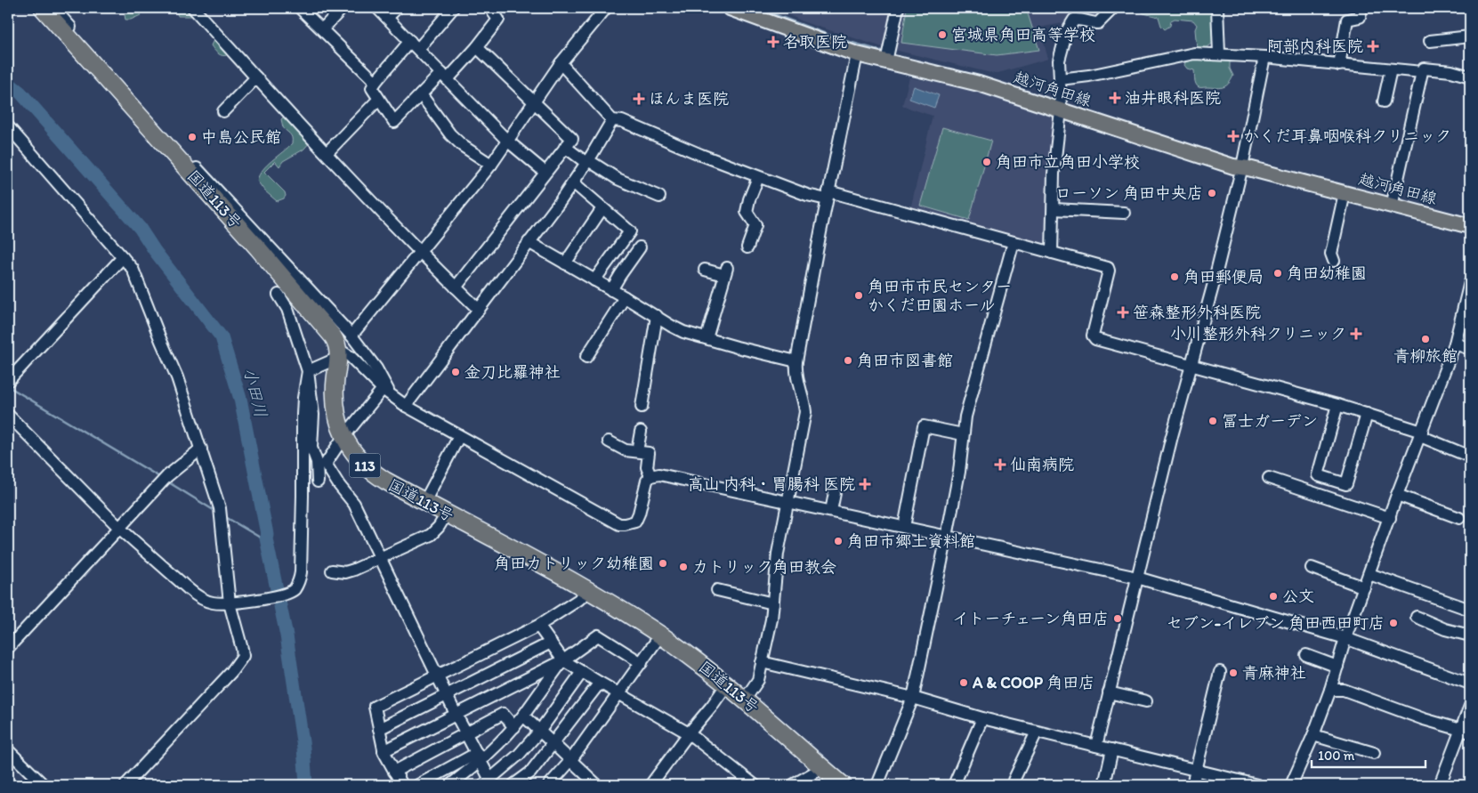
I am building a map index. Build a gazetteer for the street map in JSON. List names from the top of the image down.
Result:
{
  "streets": {
    "highway": ["国道113号", "113"],
    "main road": ["越河角田線"]
  },
  "water": ["小田川"],
  "places": {
    "other": [
      "宮城県角田高等学校",
      "中島公民館",
      "角田市立角田小学校",
      "ローソン 角田中央店",
      "角田幼稚園",
      "角田郵便局",
      "角田市市民センター かくだ田園ホール",
      "青柳旅館",
      "角田市図書館",
      "金刀比羅神社",
      "冨士ガーデン",
      "角田市郷土資料館",
      "角田カトリック幼稚園",
      "カトリック角田教会",
      "公文",
      "イトーチェーン角田店",
      "セブン-イレブン 角田西田町店",
      "青麻神社",
      "A & COOP 角田店"
    ],
    "health": [
      "名取医院",
      "阿部内科医院",
      "油井眼科医院",
      "ほんま医院",
      "かくだ耳鼻咽喉科クリニック",
      "笹森整形外科医院",
      "小川整形外科クリニック",
      "仙南病院",
      "高山 内科・胃腸科 医院"
    ]
  },
  "scale_bar": "100 m"
}
